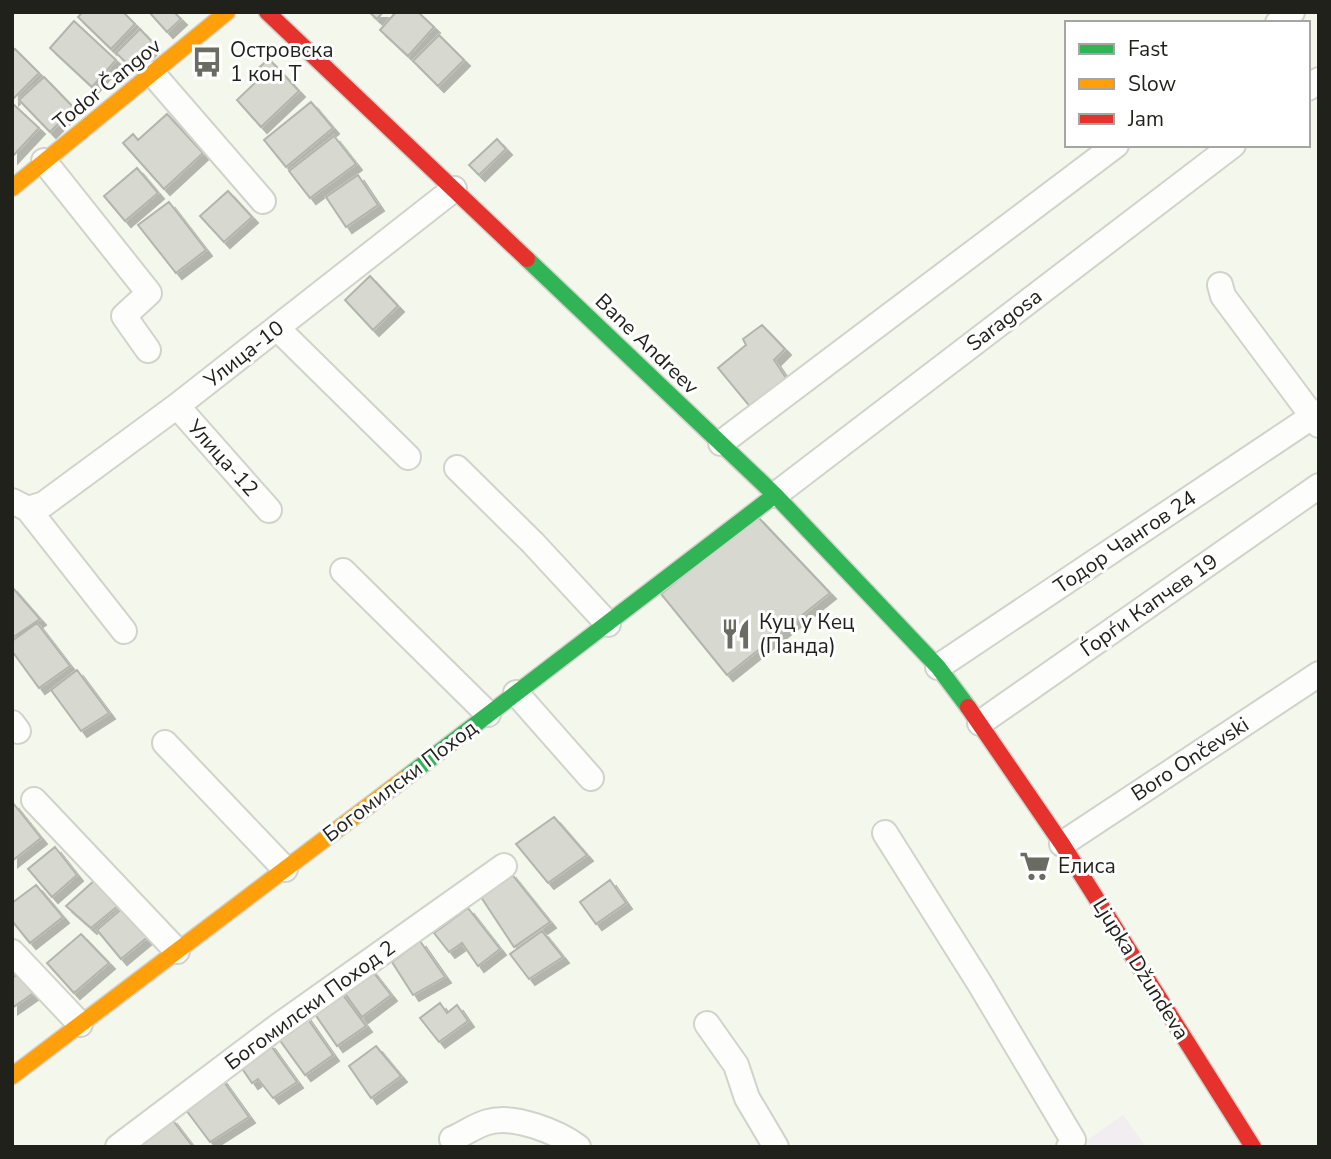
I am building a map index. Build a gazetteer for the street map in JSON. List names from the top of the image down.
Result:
{
  "streets": {
    "street": [
      "Todor Čangov",
      "Saragosa",
      "Bane Andreev",
      "Улица-10",
      "Улица-12",
      "Тодор Чангов 24",
      "Ѓорѓи Капчев 19",
      "Boro Ončevski",
      "Богомилски Поход",
      "Ljupka Džundeva",
      "Богомилски Поход 2"
    ]
  },
  "crossings": [
    ["Saragosa", "Bane Andreev"],
    ["Saragosa", "Богомилски Поход"],
    ["Bane Andreev", "Улица-10"],
    ["Bane Andreev", "Тодор Чангов 24"],
    ["Bane Andreev", "Ѓорѓи Капчев 19"],
    ["Bane Andreev", "Богомилски Поход"],
    ["Bane Andreev", "Ljupka Džundeva"],
    ["Улица-10", "Улица-12"],
    ["Ѓорѓи Капчев 19", "Ljupka Džundeva"],
    ["Boro Ončevski", "Ljupka Džundeva"]
  ],
  "places": {
    "bus stop": ["Островска 1 кон T"],
    "restaurant": ["Куц у Кец (Панда)"],
    "supermarket": ["Елиса"]
  },
  "legend": ["Fast", "Slow", "Jam"]
}
